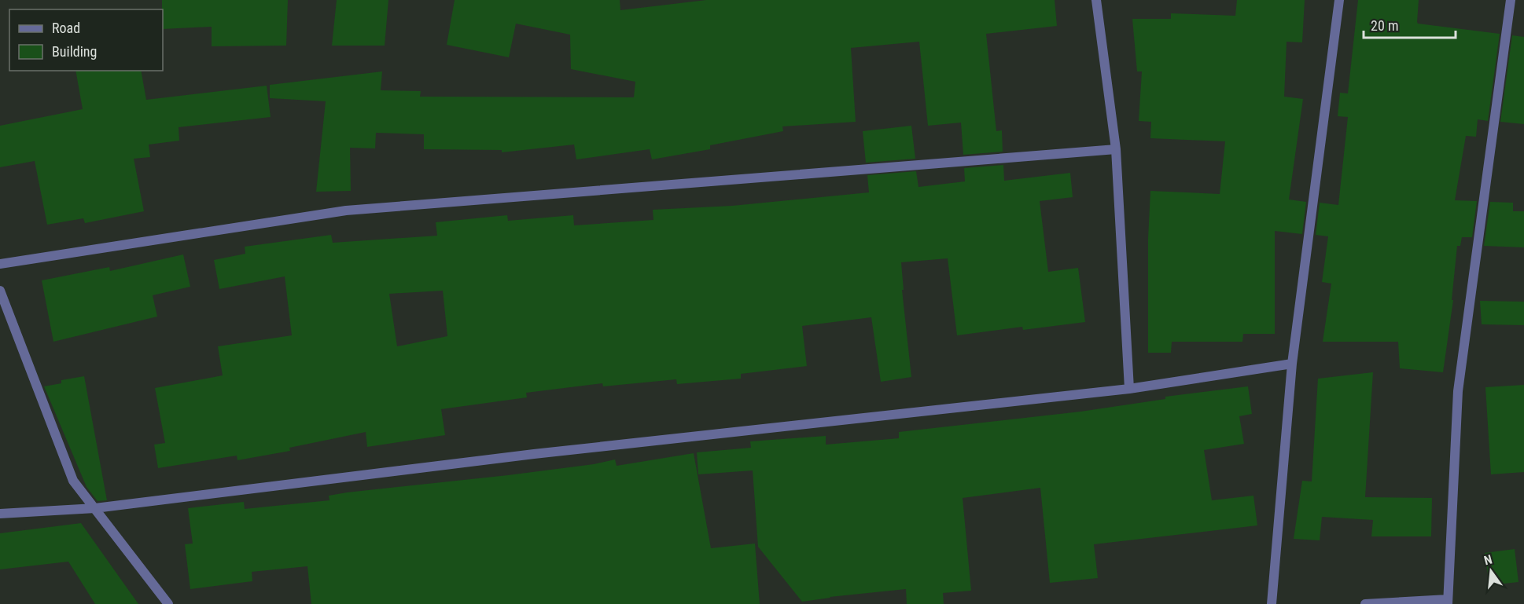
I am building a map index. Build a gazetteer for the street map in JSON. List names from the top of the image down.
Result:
{
  "legend": ["Road", "Building"],
  "scale_bar": "20 m",
  "north": "top"
}
